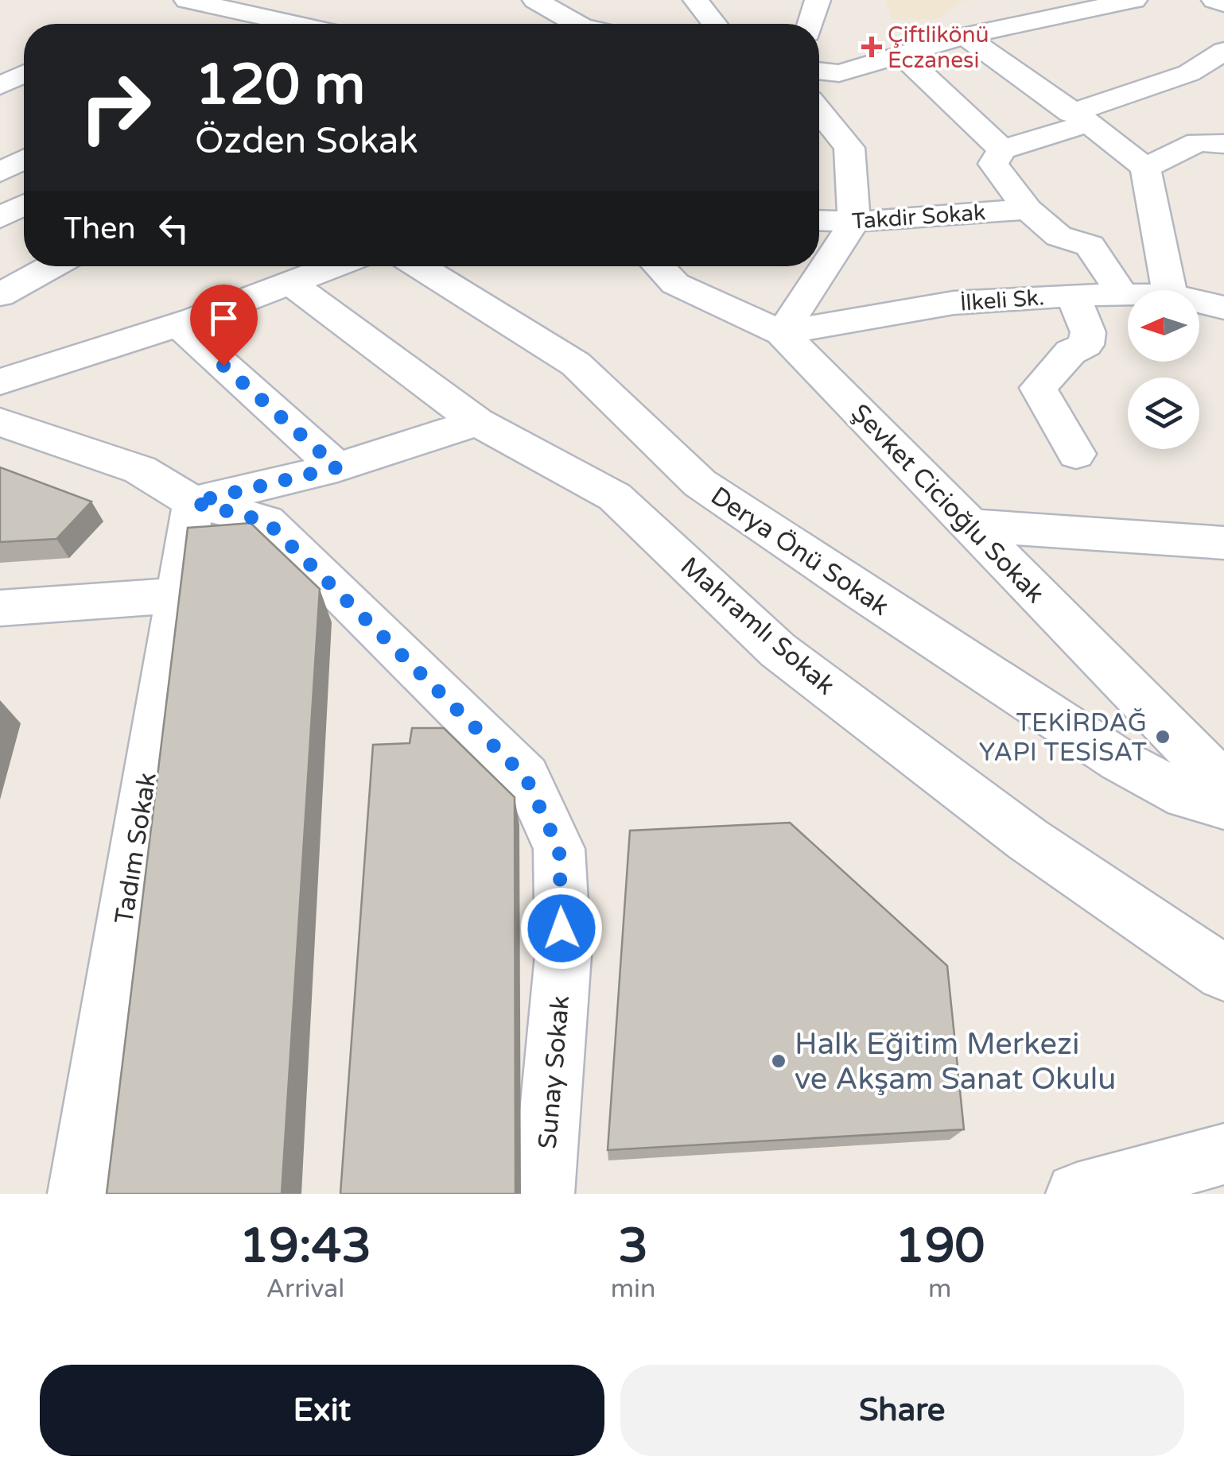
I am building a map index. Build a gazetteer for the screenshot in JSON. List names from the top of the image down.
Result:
{
  "streets": {
    "street": [
      "Takdir Sokak",
      "İlkeli Sk.",
      "Şevket Cicioğlu Sokak",
      "Derya Önü Sokak",
      "Mahramlı Sokak",
      "Tadım Sokak",
      "Sunay Sokak"
    ]
  },
  "crossings": [
    ["İlkeli Sk.", "Şevket Cicioğlu Sokak"],
    ["Tadım Sokak", "Sunay Sokak"]
  ],
  "places": {
    "health": ["Çiftlikönü Eczanesi"],
    "other": ["TEKİRDAĞ YAPI TESİSAT", "Halk Eğitim Merkezi ve Akşam Sanat Okulu"]
  },
  "north": "left",
  "page": {
    "turn": ["120 m", "Özden Sokak"],
    "then": "Then",
    "eta": [
      "19:43",
      "Arrival",
      "3",
      "min",
      "190",
      "m"
    ],
    "buttons": ["Exit", "Share"]
  }
}
